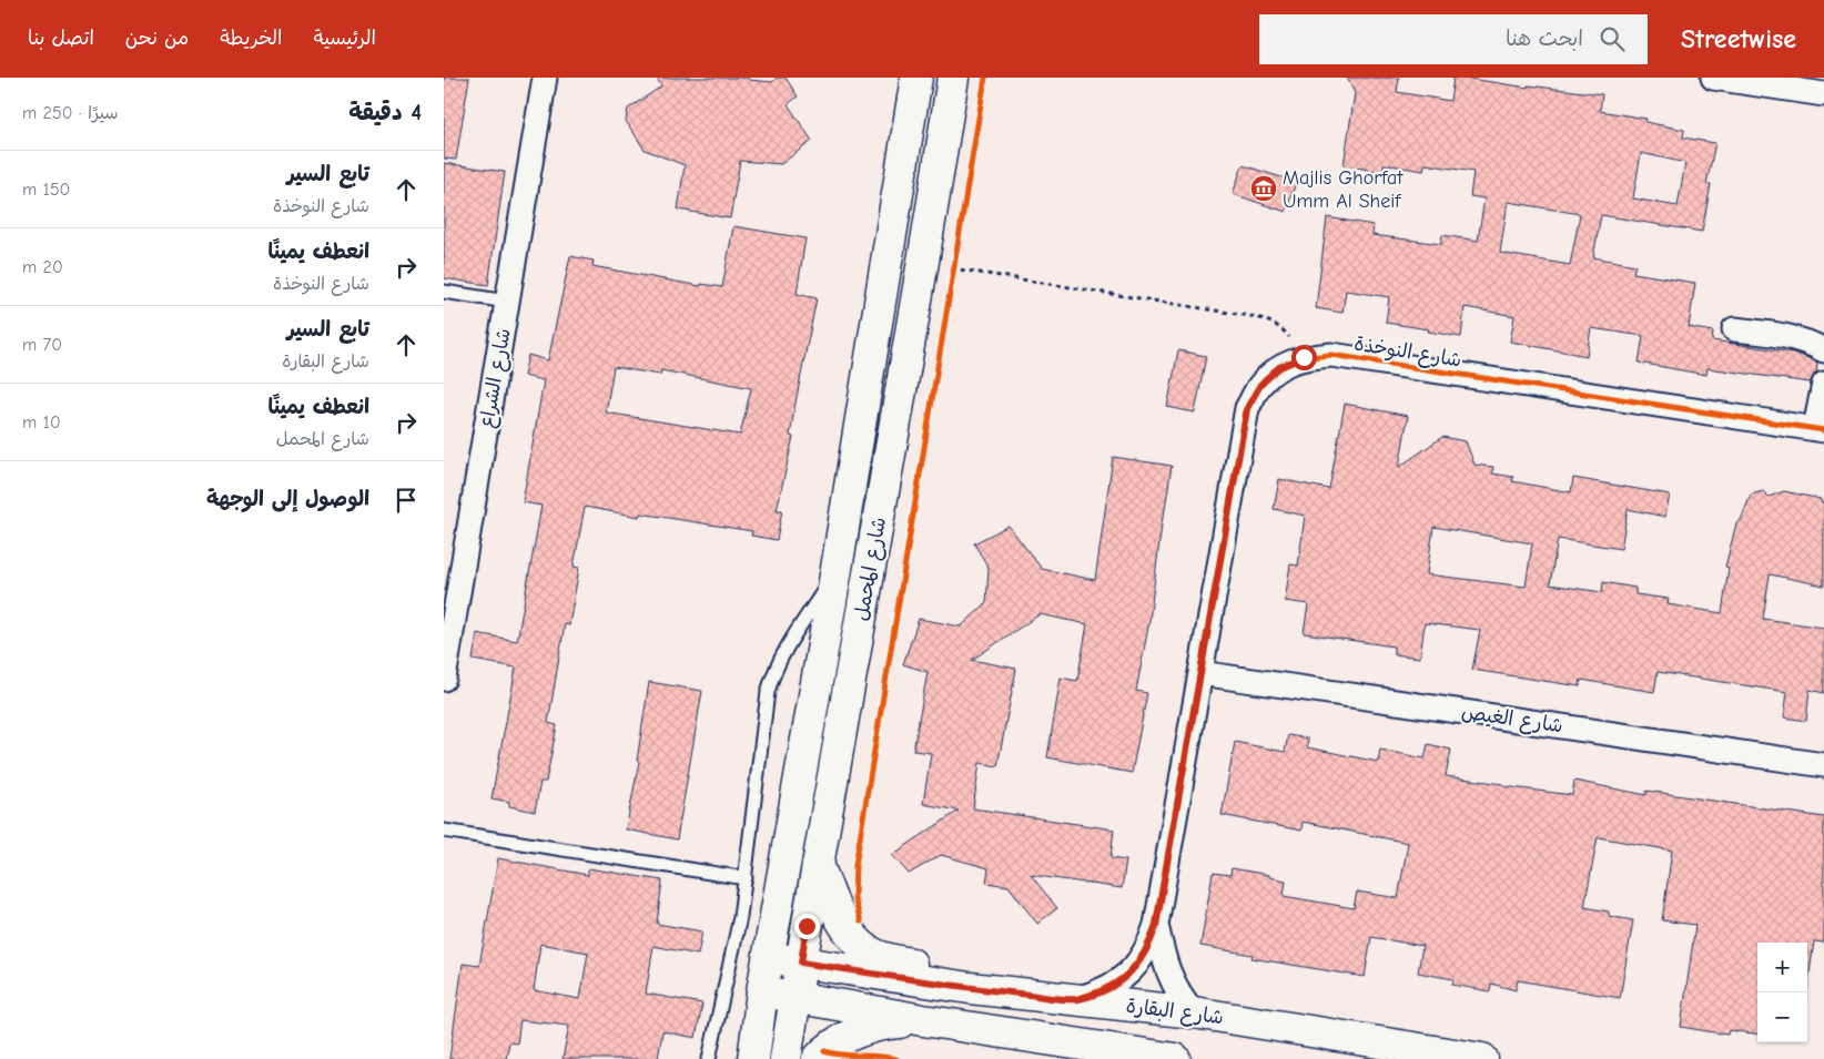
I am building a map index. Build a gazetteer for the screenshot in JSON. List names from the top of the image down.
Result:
{
  "streets": {
    "street": [
      "شارع النوخذة",
      "شارع الشراع",
      "شارع المحمل",
      "شارع الغيص",
      "شارع البقارة"
    ]
  },
  "crossings": [
    ["شارع النوخذة", "شارع الغيص"],
    ["شارع النوخذة", "شارع البقارة"],
    ["شارع المحمل", "شارع البقارة"]
  ],
  "places": {
    "museum": ["Majlis Ghorfat Umm Al Sheif"]
  },
  "page": {
    "header": "Streetwise",
    "search": "ابحث هنا",
    "nav": [
      "الرئيسية",
      "الخريطة",
      "من نحن",
      "اتصل بنا"
    ],
    "heading": ["4 دقيقة", "سيرًا · 250 m"],
    "list": [
      ["تابع السير", "شارع النوخذة", "150 m"],
      ["انعطف يمينًا", "شارع النوخذة", "20 m"],
      ["تابع السير", "شارع البقارة", "70 m"],
      ["انعطف يمينًا", "شارع المحمل", "10 m"],
      "الوصول إلى الوجهة"
    ],
    "map_buttons": ["+", "−"]
  }
}
